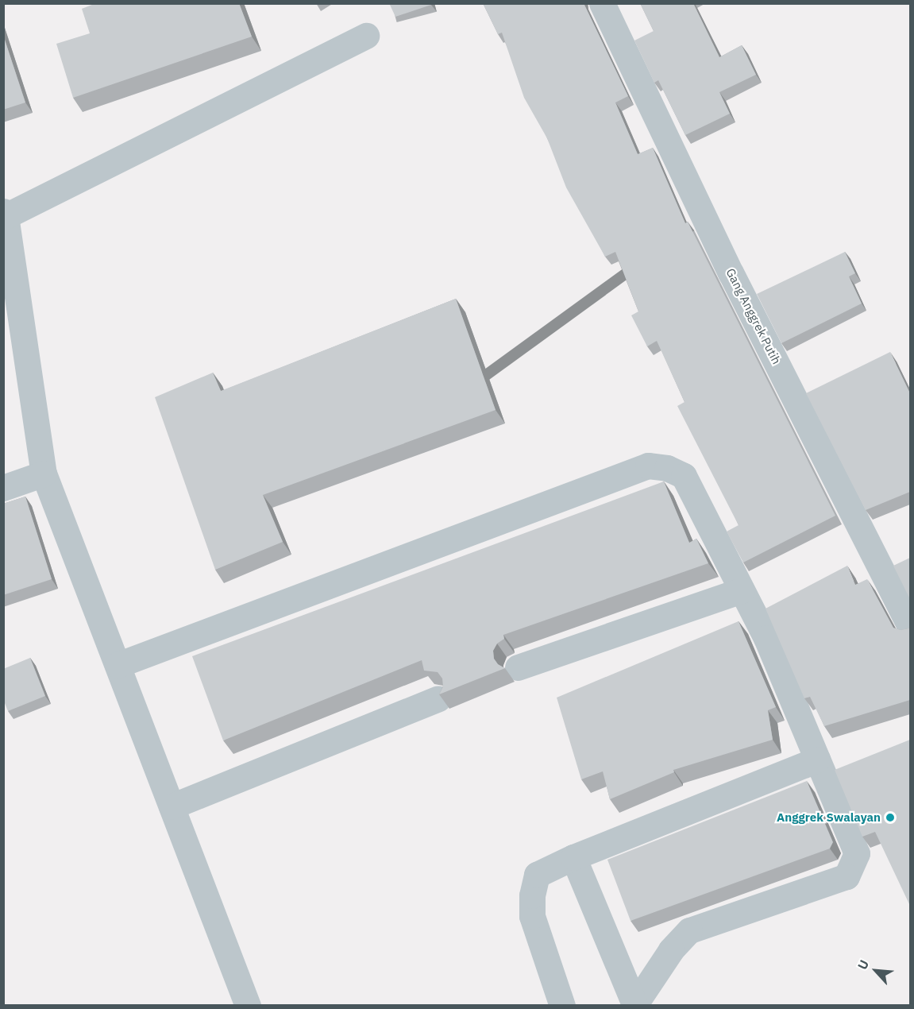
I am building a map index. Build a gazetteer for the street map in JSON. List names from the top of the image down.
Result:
{
  "streets": {
    "street": ["Gang Anggrek Putih"]
  },
  "places": ["Anggrek Swalayan"],
  "north": "top left"
}
